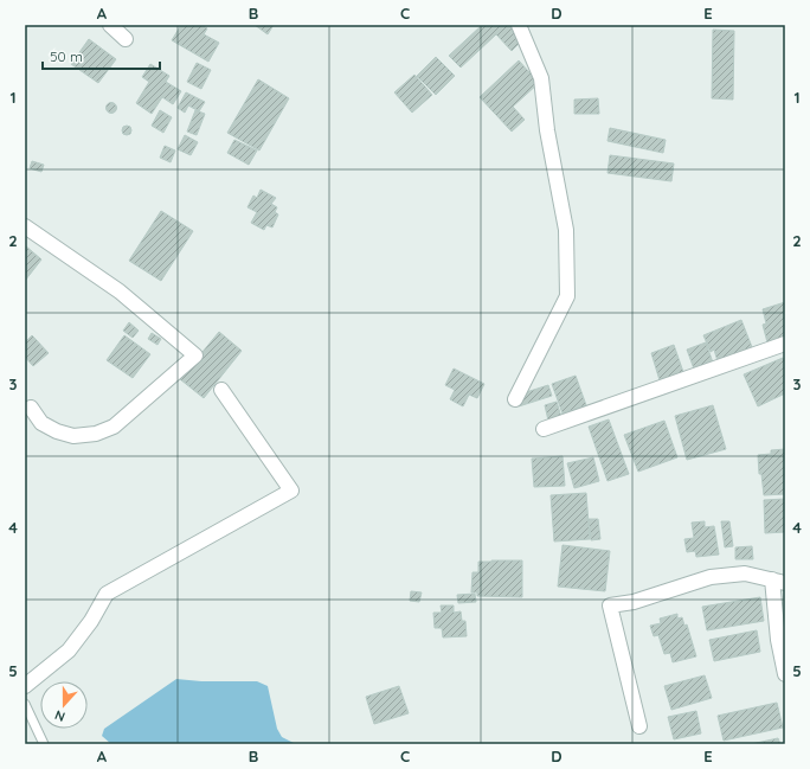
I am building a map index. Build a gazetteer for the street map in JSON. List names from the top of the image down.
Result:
{
  "scale_bar": "50 m",
  "north": "bottom",
  "grid": {
    "columns": [
      "A",
      "B",
      "C",
      "D",
      "E"
    ],
    "rows": [
      "1",
      "2",
      "3",
      "4",
      "5"
    ]
  }
}
